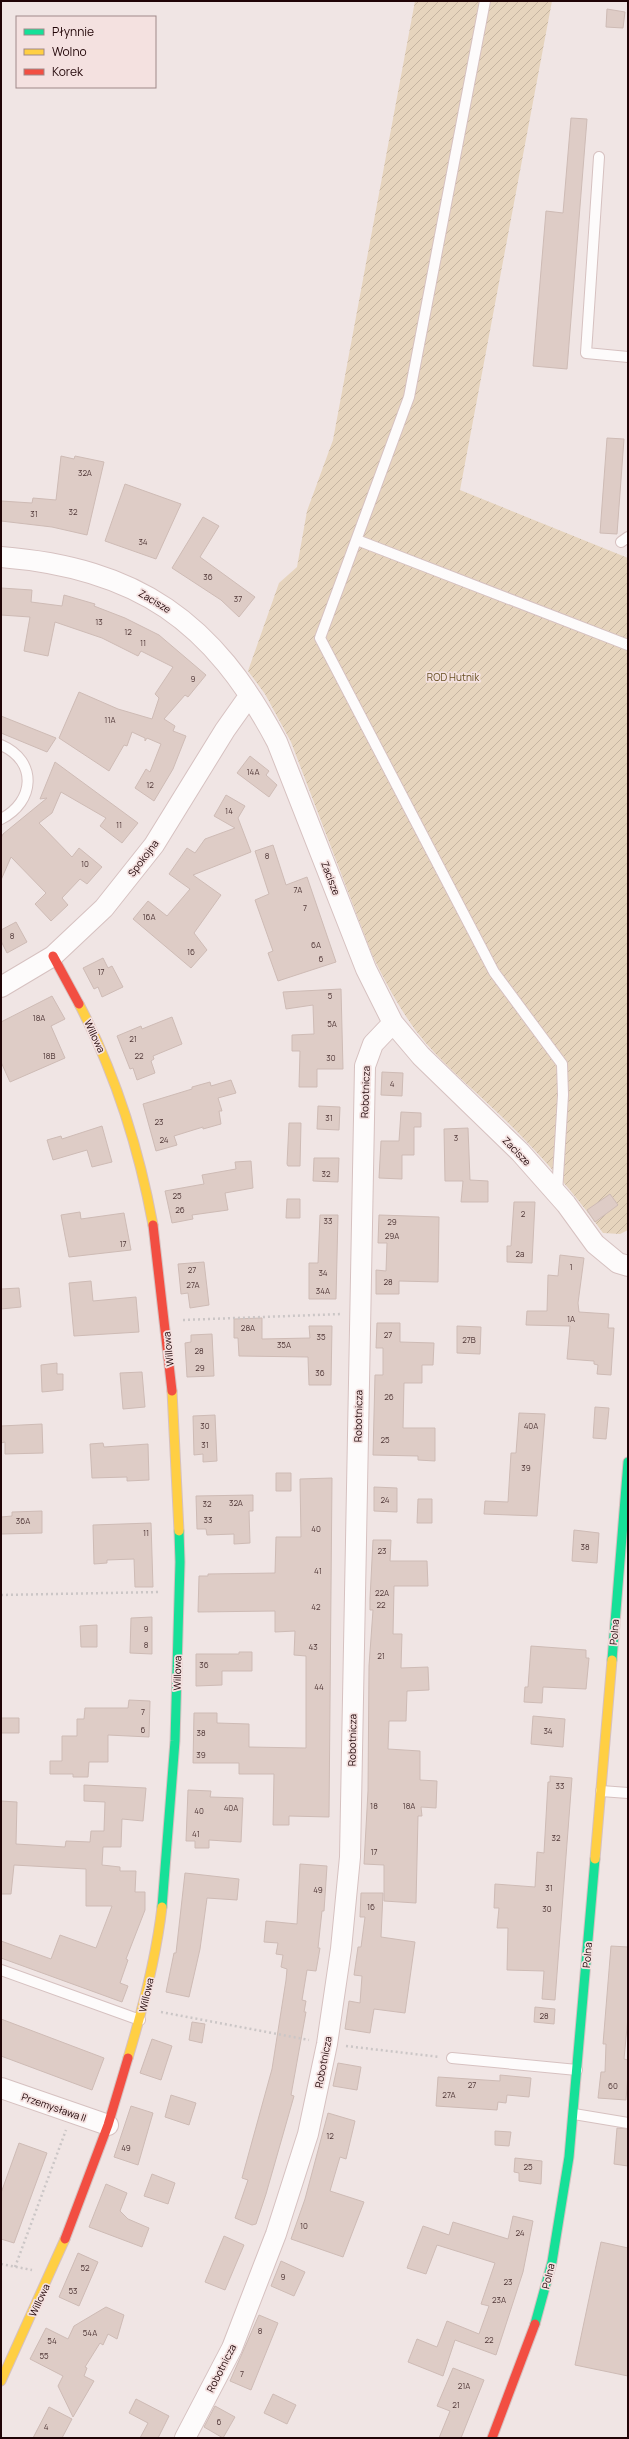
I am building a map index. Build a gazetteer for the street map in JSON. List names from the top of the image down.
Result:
{
  "streets": {
    "street": [
      "Zacisze",
      "Spokojna",
      "Willowa",
      "Robotnicza",
      "Polna",
      "Przemysława II"
    ]
  },
  "crossings": [
    ["Zacisze", "Spokojna"],
    ["Zacisze", "Robotnicza"],
    ["Spokojna", "Willowa"],
    ["Willowa", "Przemysława II"]
  ],
  "parks": ["ROD Hutnik"],
  "house_numbers": [
    "32A",
    "32",
    "31",
    "34",
    "36",
    "37",
    "13",
    "12",
    "11",
    "9",
    "11A",
    "14A",
    "12",
    "14",
    "11",
    "8",
    "10",
    "7A",
    "7",
    "16A",
    "8",
    "6A",
    "16",
    "6",
    "17",
    "5",
    "18A",
    "5A",
    "21",
    "18B",
    "22",
    "30",
    "4",
    "31",
    "23",
    "3",
    "24",
    "32",
    "25",
    "26",
    "2",
    "33",
    "29",
    "29A",
    "17",
    "2a",
    "1",
    "27",
    "34",
    "28",
    "27A",
    "34A",
    "1A",
    "28A",
    "27",
    "35",
    "27B",
    "35A",
    "28",
    "29",
    "36",
    "26",
    "30",
    "40A",
    "25",
    "31",
    "39",
    "24",
    "32A",
    "32",
    "33",
    "36A",
    "40",
    "11",
    "38",
    "23",
    "41",
    "22A",
    "22",
    "42",
    "9",
    "8",
    "43",
    "21",
    "36",
    "44",
    "7",
    "6",
    "34",
    "38",
    "39",
    "33",
    "18",
    "18A",
    "40A",
    "40",
    "41",
    "32",
    "17",
    "31",
    "49",
    "16",
    "30",
    "28",
    "27",
    "60",
    "27A",
    "12",
    "49",
    "25",
    "10",
    "24",
    "52",
    "9",
    "23",
    "53",
    "23A",
    "8",
    "54A",
    "22",
    "54",
    "55",
    "7",
    "21A",
    "21",
    "6",
    "4"
  ],
  "legend": ["Płynnie", "Wolno", "Korek"]
}
